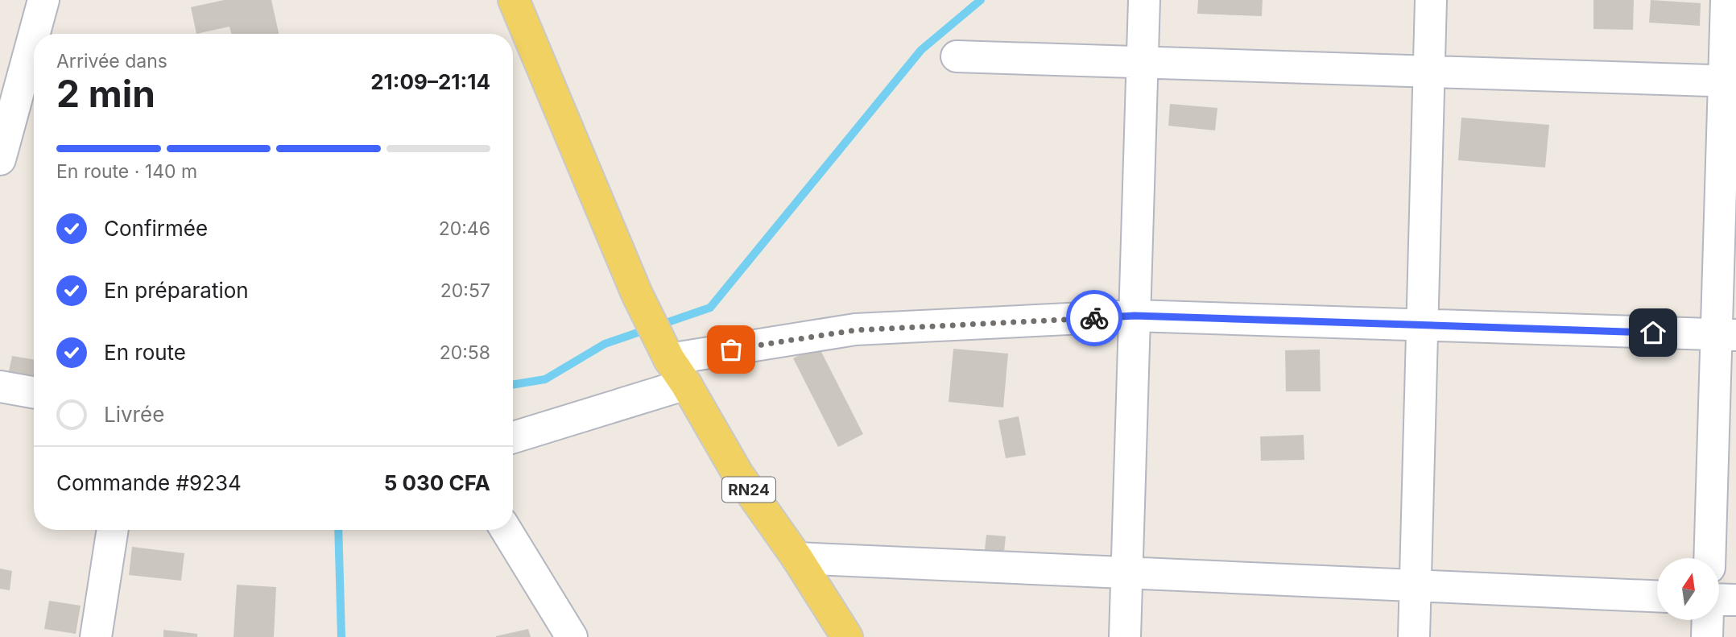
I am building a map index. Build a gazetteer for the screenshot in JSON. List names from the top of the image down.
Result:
{
  "streets": {
    "main road": ["RN24"]
  },
  "north": "top",
  "page": {
    "heading": ["2 min", "Arrivée dans", "21:09–21:14"],
    "panel": ["Commande #9234", "5 030 CFA"],
    "bar": "En route · 140 m",
    "list": [
      ["Confirmée", "20:46"],
      ["En préparation", "20:57"],
      ["En route", "20:58"],
      "Livrée"
    ]
  }
}
